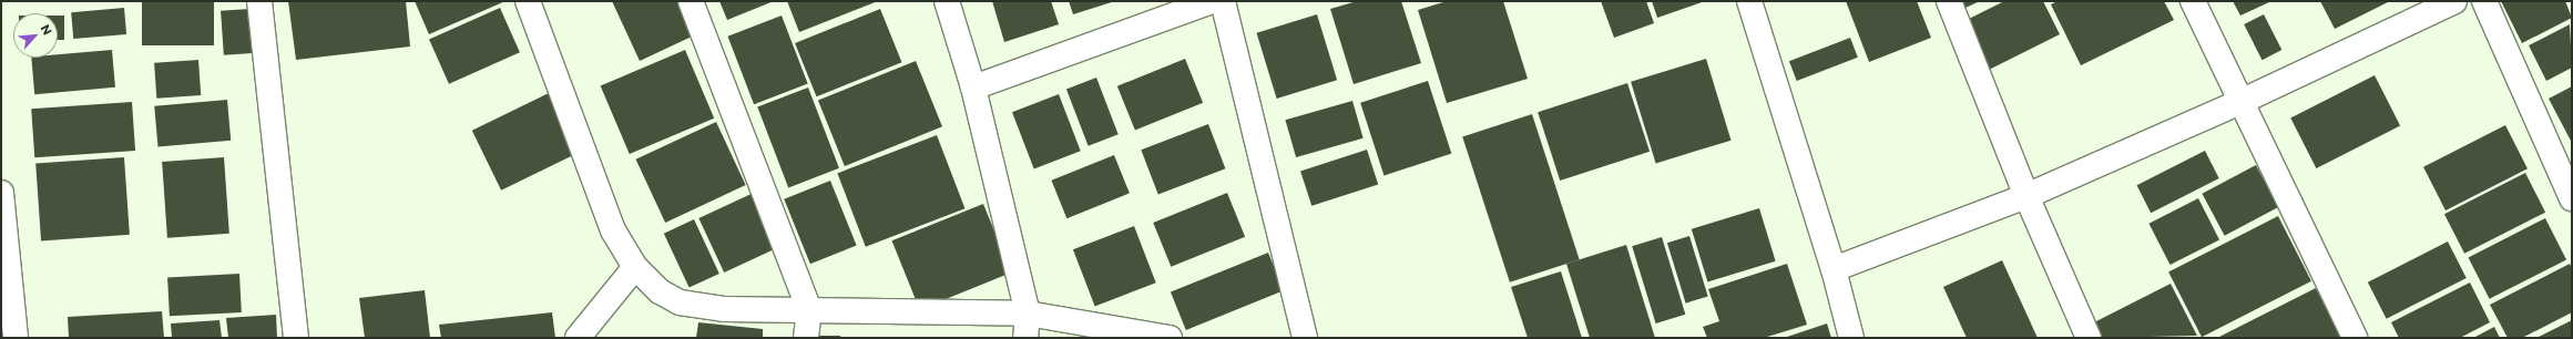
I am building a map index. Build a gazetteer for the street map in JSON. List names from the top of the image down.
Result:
{
  "north": "top right"
}
